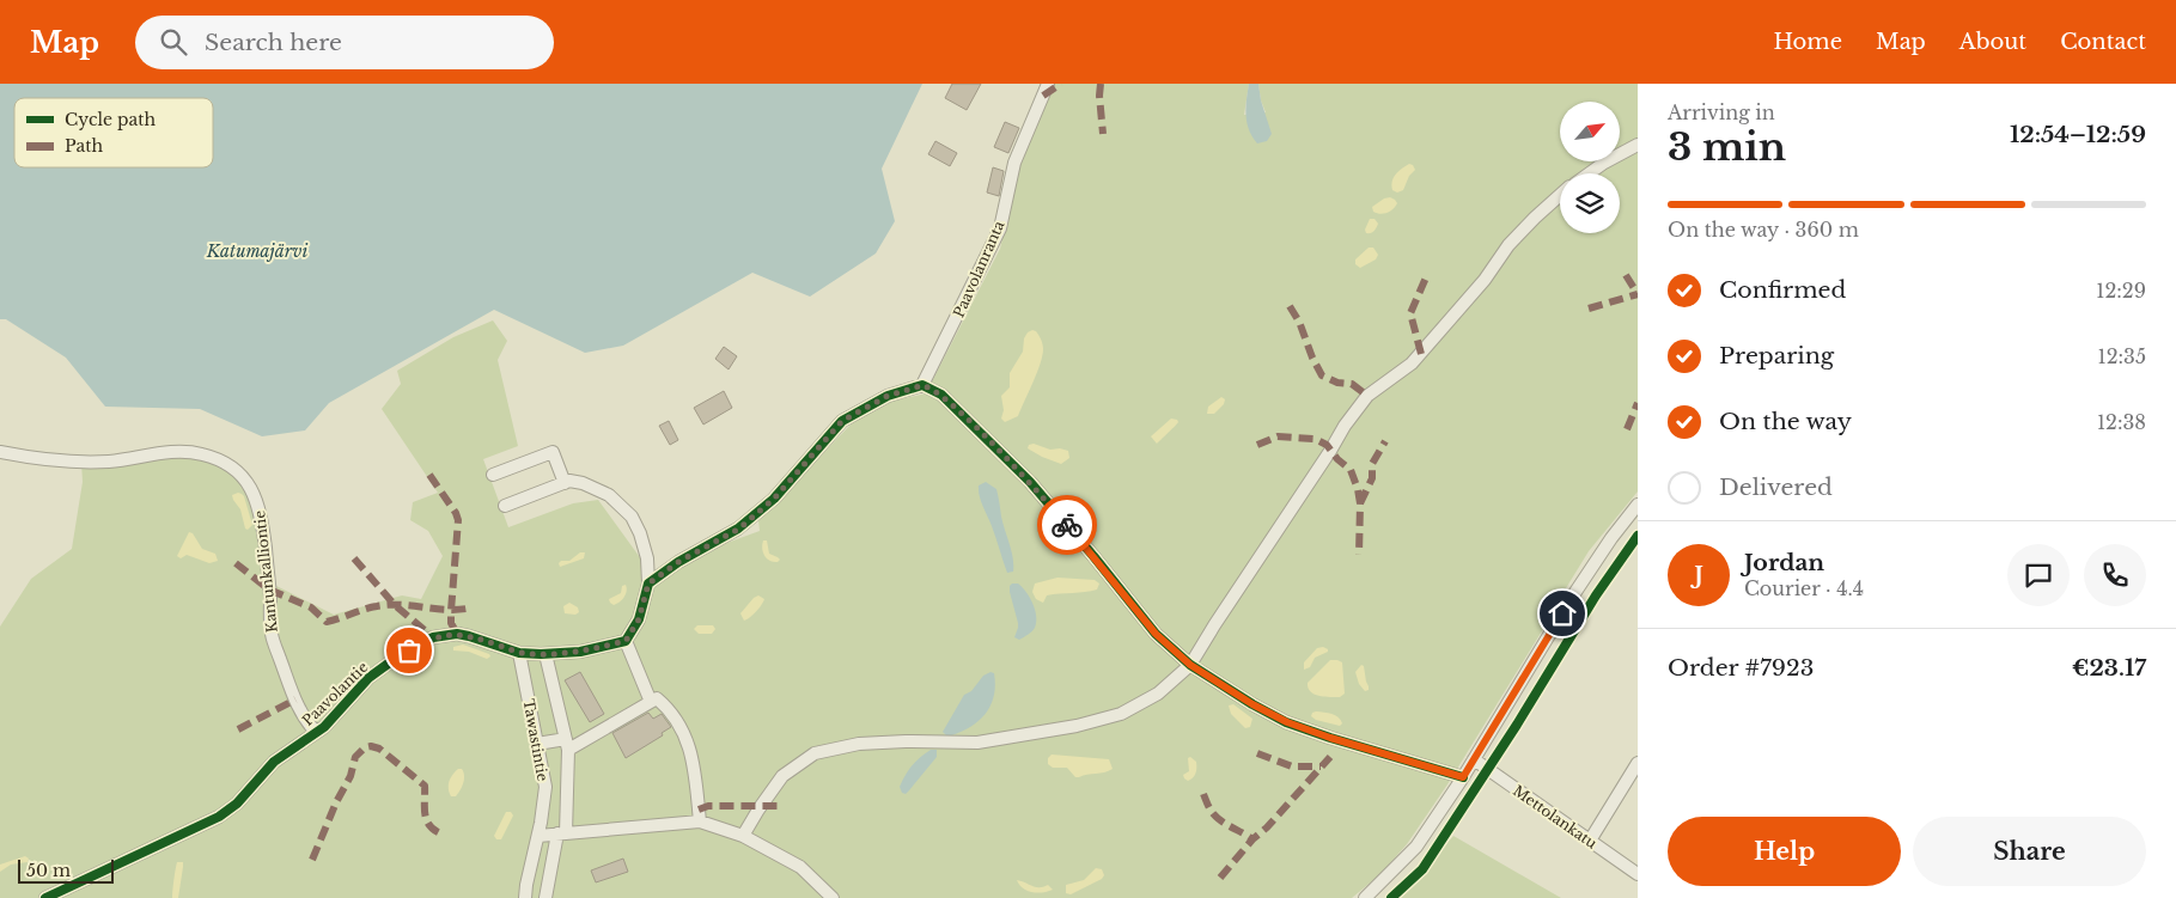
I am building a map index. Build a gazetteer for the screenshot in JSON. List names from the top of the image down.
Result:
{
  "streets": {
    "street": [
      "Paavolanranta",
      "Kantunkalliontie",
      "Paavolantie",
      "Tawastintie",
      "Mettolankatu"
    ]
  },
  "crossings": [
    ["Kantunkalliontie", "Paavolantie"],
    ["Paavolantie", "Tawastintie"]
  ],
  "water": ["Katumajärvi"],
  "legend": ["Cycle path", "Path"],
  "scale_bar": "50 m",
  "north": "top right",
  "page": {
    "header": "Map",
    "search": "Search here",
    "nav": [
      "Home",
      "Map",
      "About",
      "Contact"
    ],
    "heading": ["3 min", "Arriving in", "12:54–12:59"],
    "panel": [
      "Jordan",
      "Courier · 4.4",
      "Order #7923",
      "€23.17"
    ],
    "bar": "On the way · 360 m",
    "list": [
      ["Confirmed", "12:29"],
      ["Preparing", "12:35"],
      ["On the way", "12:38"],
      "Delivered"
    ],
    "round": "J",
    "buttons": ["Help", "Share"],
    "scale": "50 m"
  }
}
